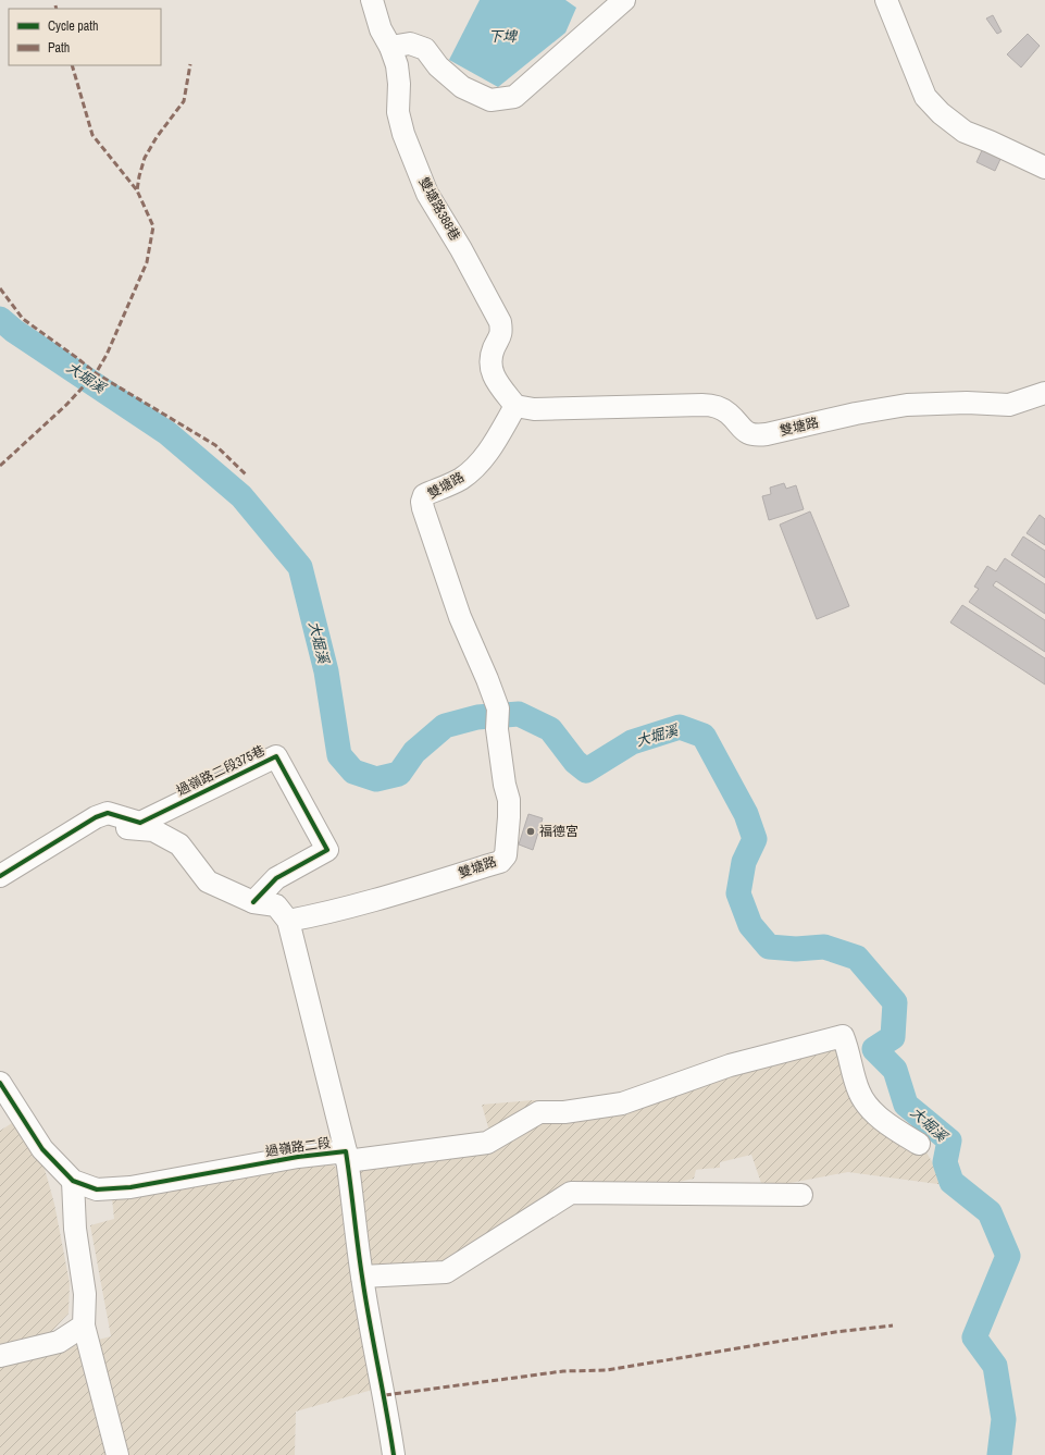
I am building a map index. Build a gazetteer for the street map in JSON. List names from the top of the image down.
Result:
{
  "streets": {
    "street": [
      "雙塘路388巷",
      "雙塘路",
      "過嶺路二段375巷",
      "過嶺路二段"
    ]
  },
  "crossings": [
    ["雙塘路388巷", "雙塘路"]
  ],
  "water": ["下埤", "大堀溪"],
  "places": ["福德宮"],
  "legend": ["Cycle path", "Path"]
}
